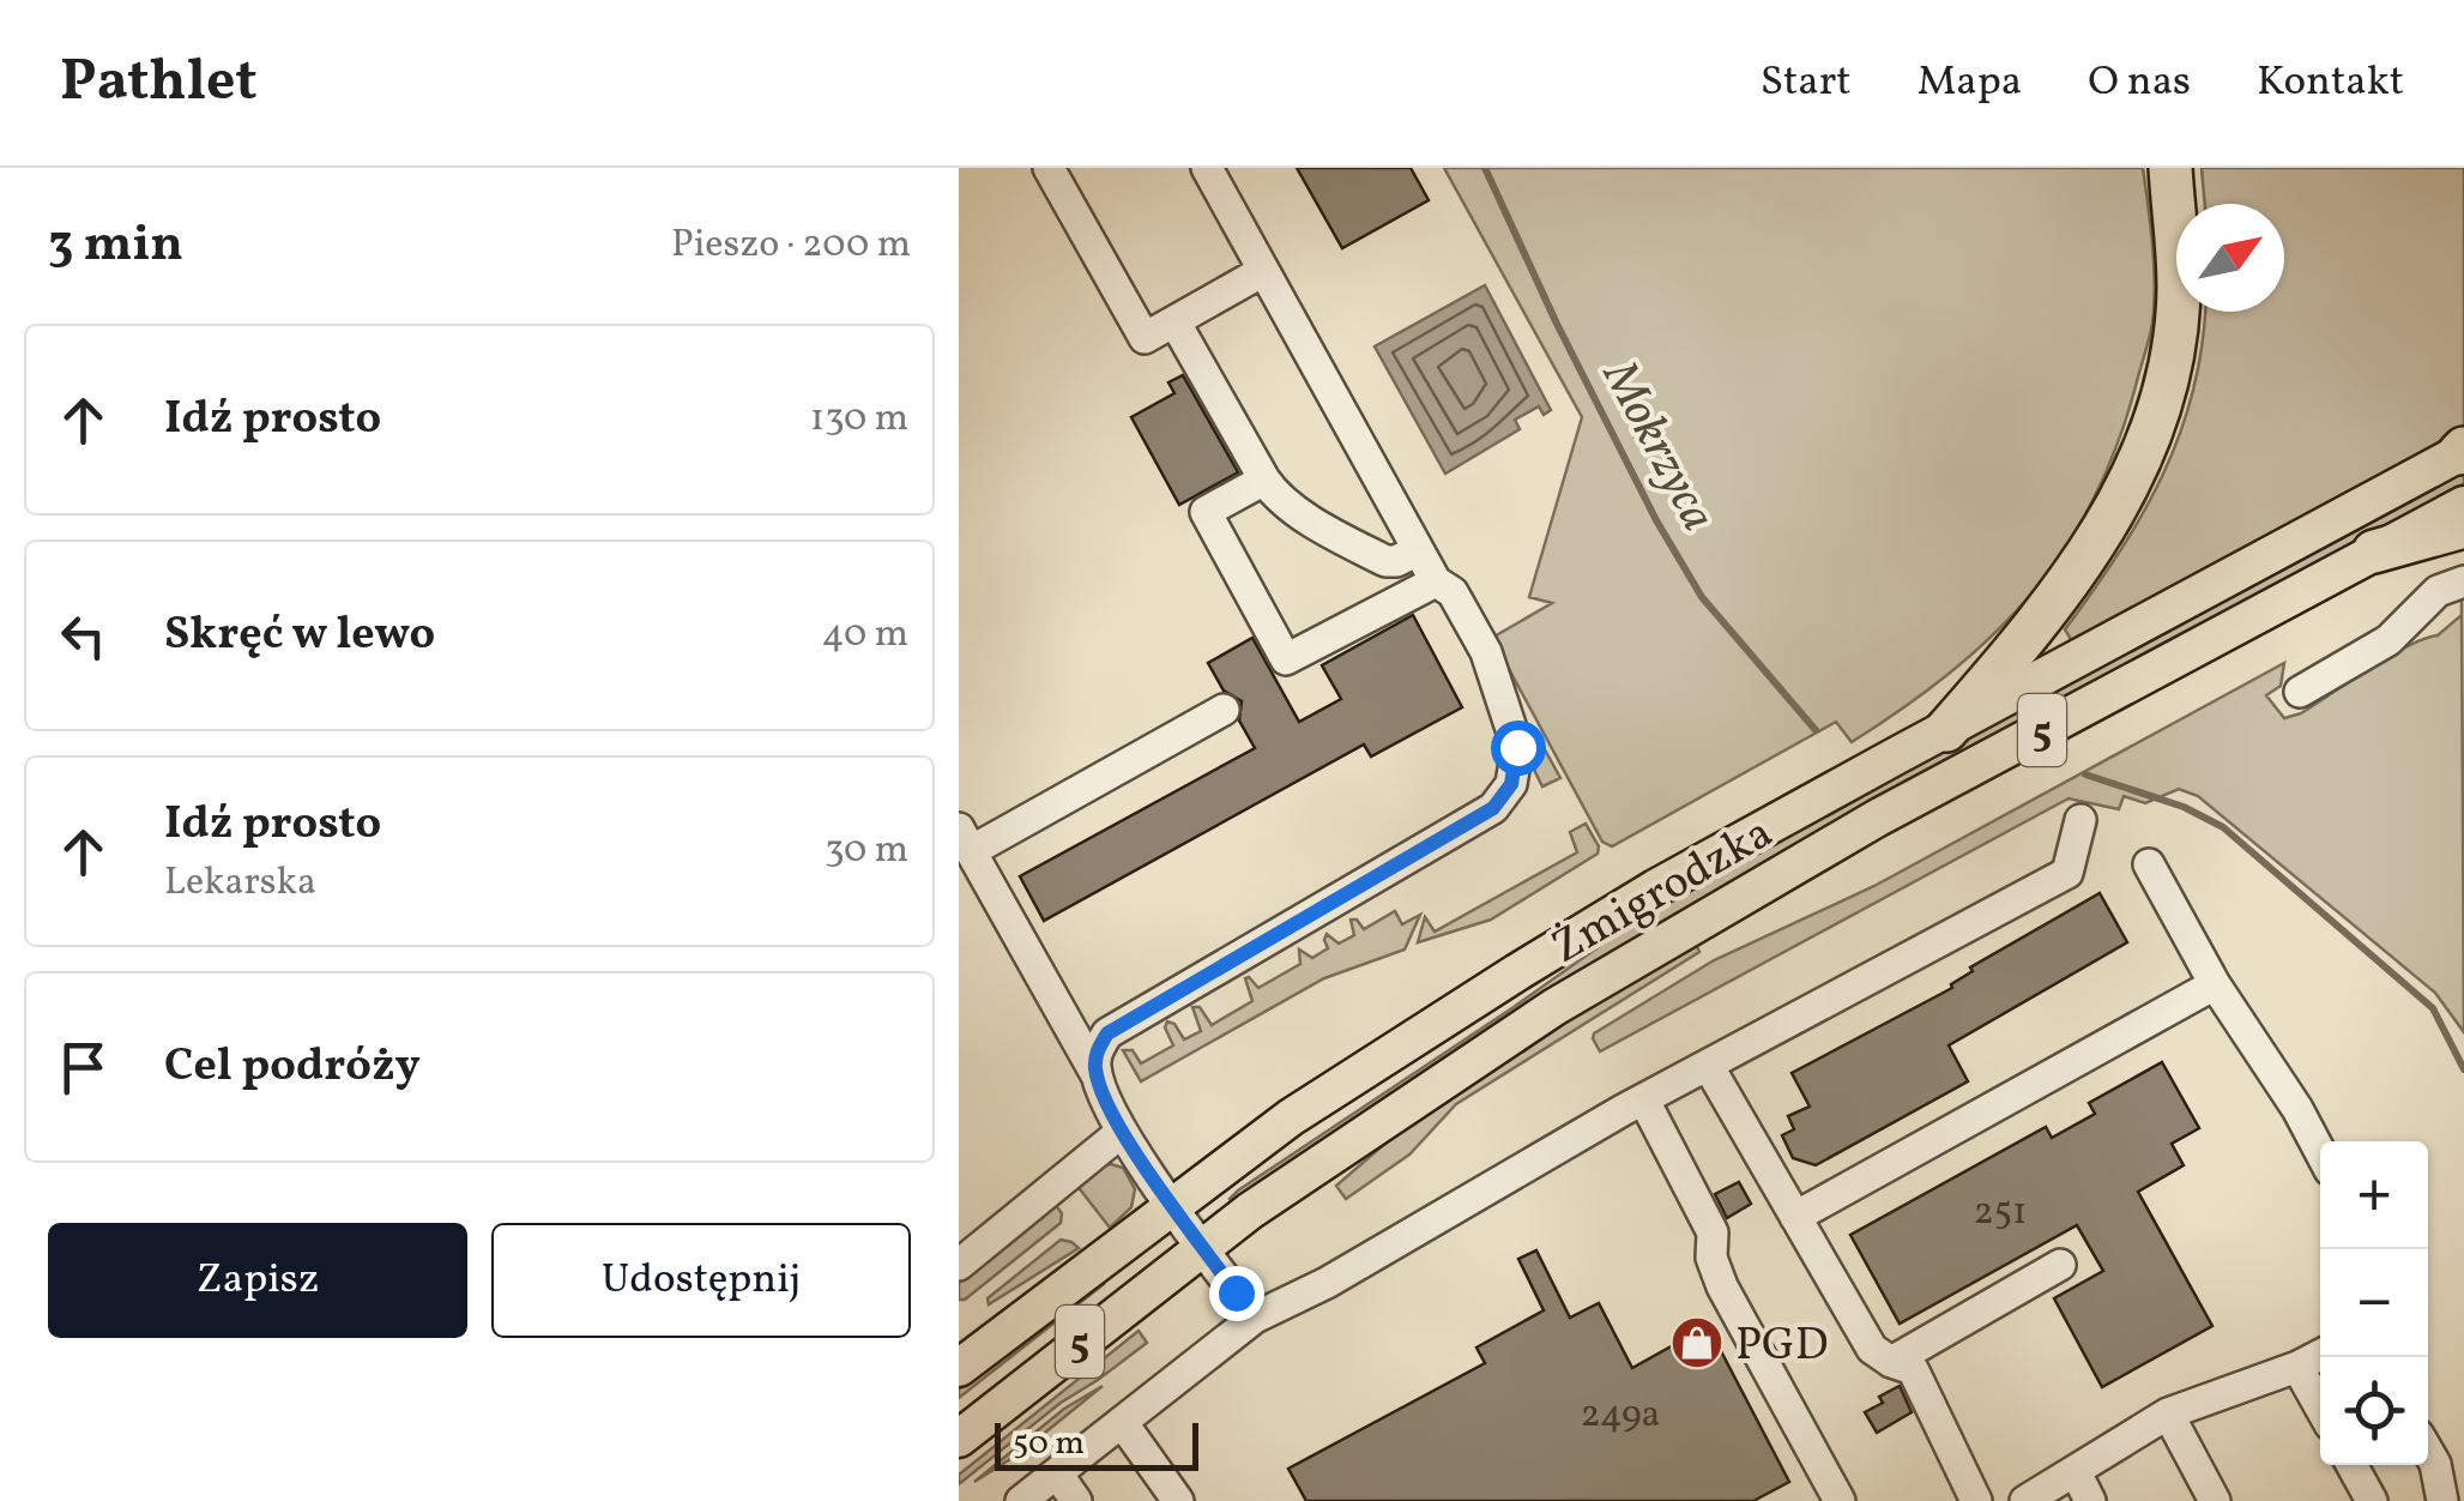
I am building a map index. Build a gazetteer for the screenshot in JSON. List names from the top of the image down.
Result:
{
  "streets": {
    "highway": ["5"],
    "main road": ["Żmigrodzka"]
  },
  "crossings": [
    ["5", "Żmigrodzka"]
  ],
  "water": ["Mokrzyca"],
  "places": {
    "shop": ["PGD"]
  },
  "house_numbers": ["251", "249a"],
  "scale_bar": "50 m",
  "north": "top right",
  "page": {
    "header": "Pathlet",
    "nav": [
      "Start",
      "Mapa",
      "O nas",
      "Kontakt"
    ],
    "heading": ["3 min", "Pieszo · 200 m"],
    "list": [
      ["Idź prosto", "130 m"],
      ["Skręć w lewo", "40 m"],
      ["Idź prosto", "Lekarska", "30 m"],
      "Cel podróży"
    ],
    "map_buttons": ["+", "−"],
    "buttons": ["Zapisz", "Udostępnij"],
    "scale": "50 m"
  }
}
